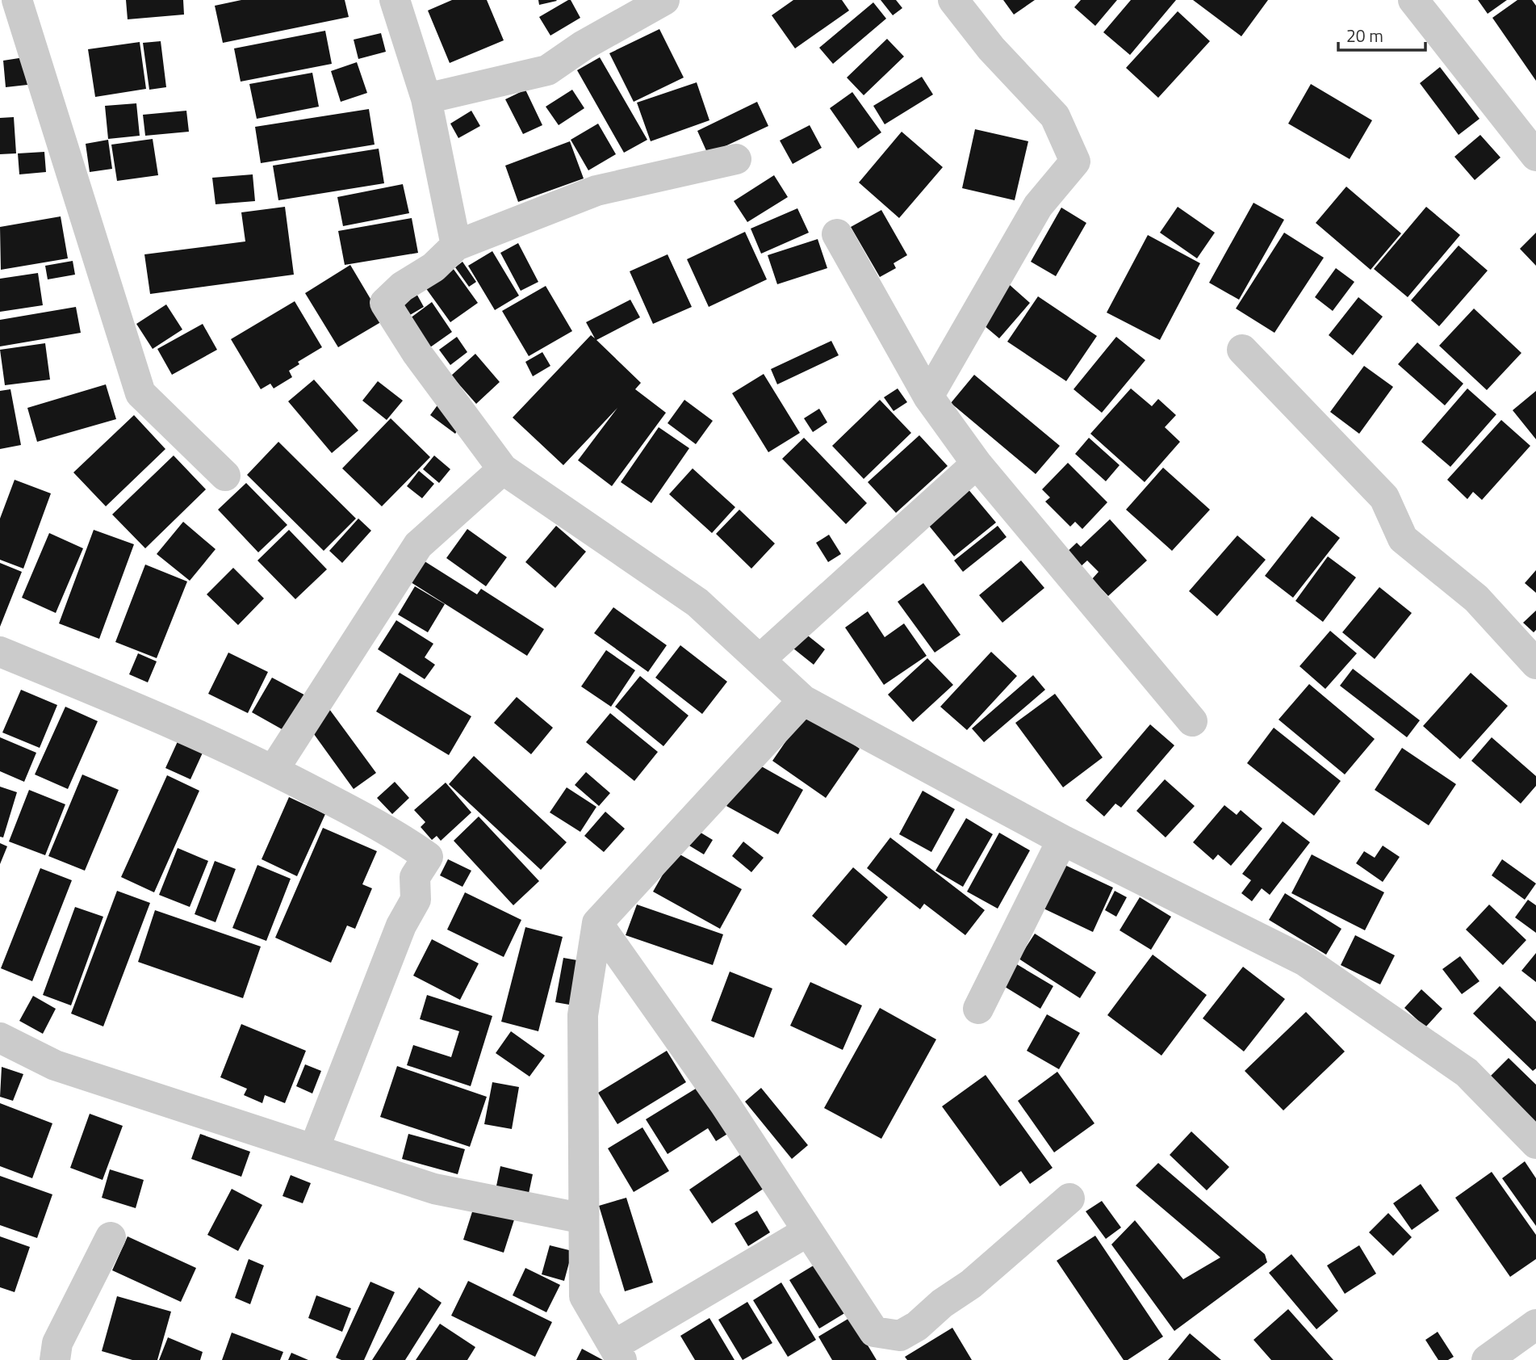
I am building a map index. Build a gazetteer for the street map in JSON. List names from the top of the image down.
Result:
{
  "scale_bar": "20 m"
}
